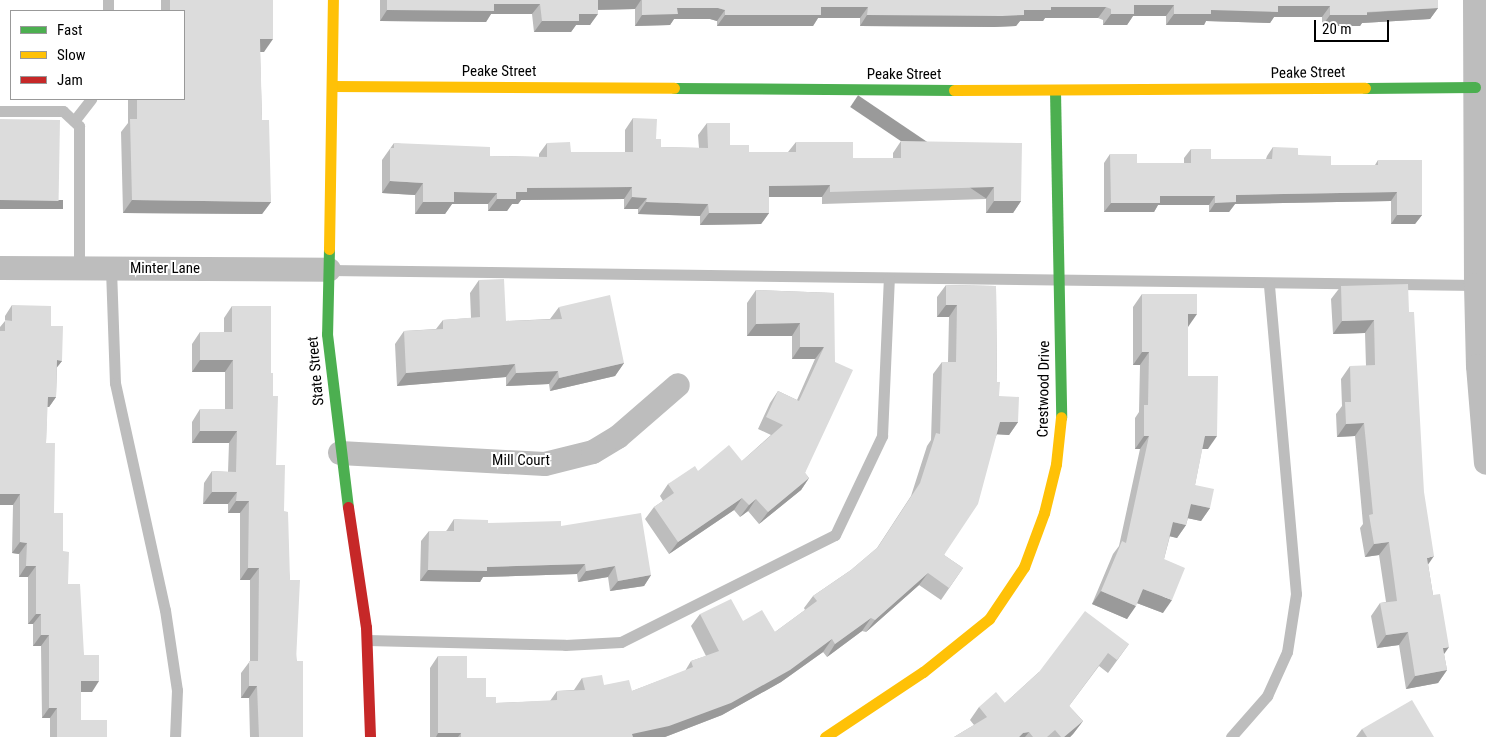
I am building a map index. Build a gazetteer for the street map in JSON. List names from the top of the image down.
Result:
{
  "streets": {
    "street": [
      "Peake Street",
      "Minter Lane",
      "State Street",
      "Crestwood Drive",
      "Mill Court"
    ]
  },
  "crossings": [
    ["Peake Street", "State Street"],
    ["Peake Street", "Crestwood Drive"],
    ["Minter Lane", "State Street"],
    ["State Street", "Mill Court"]
  ],
  "legend": ["Fast", "Slow", "Jam"],
  "scale_bar": "20 m"
}
